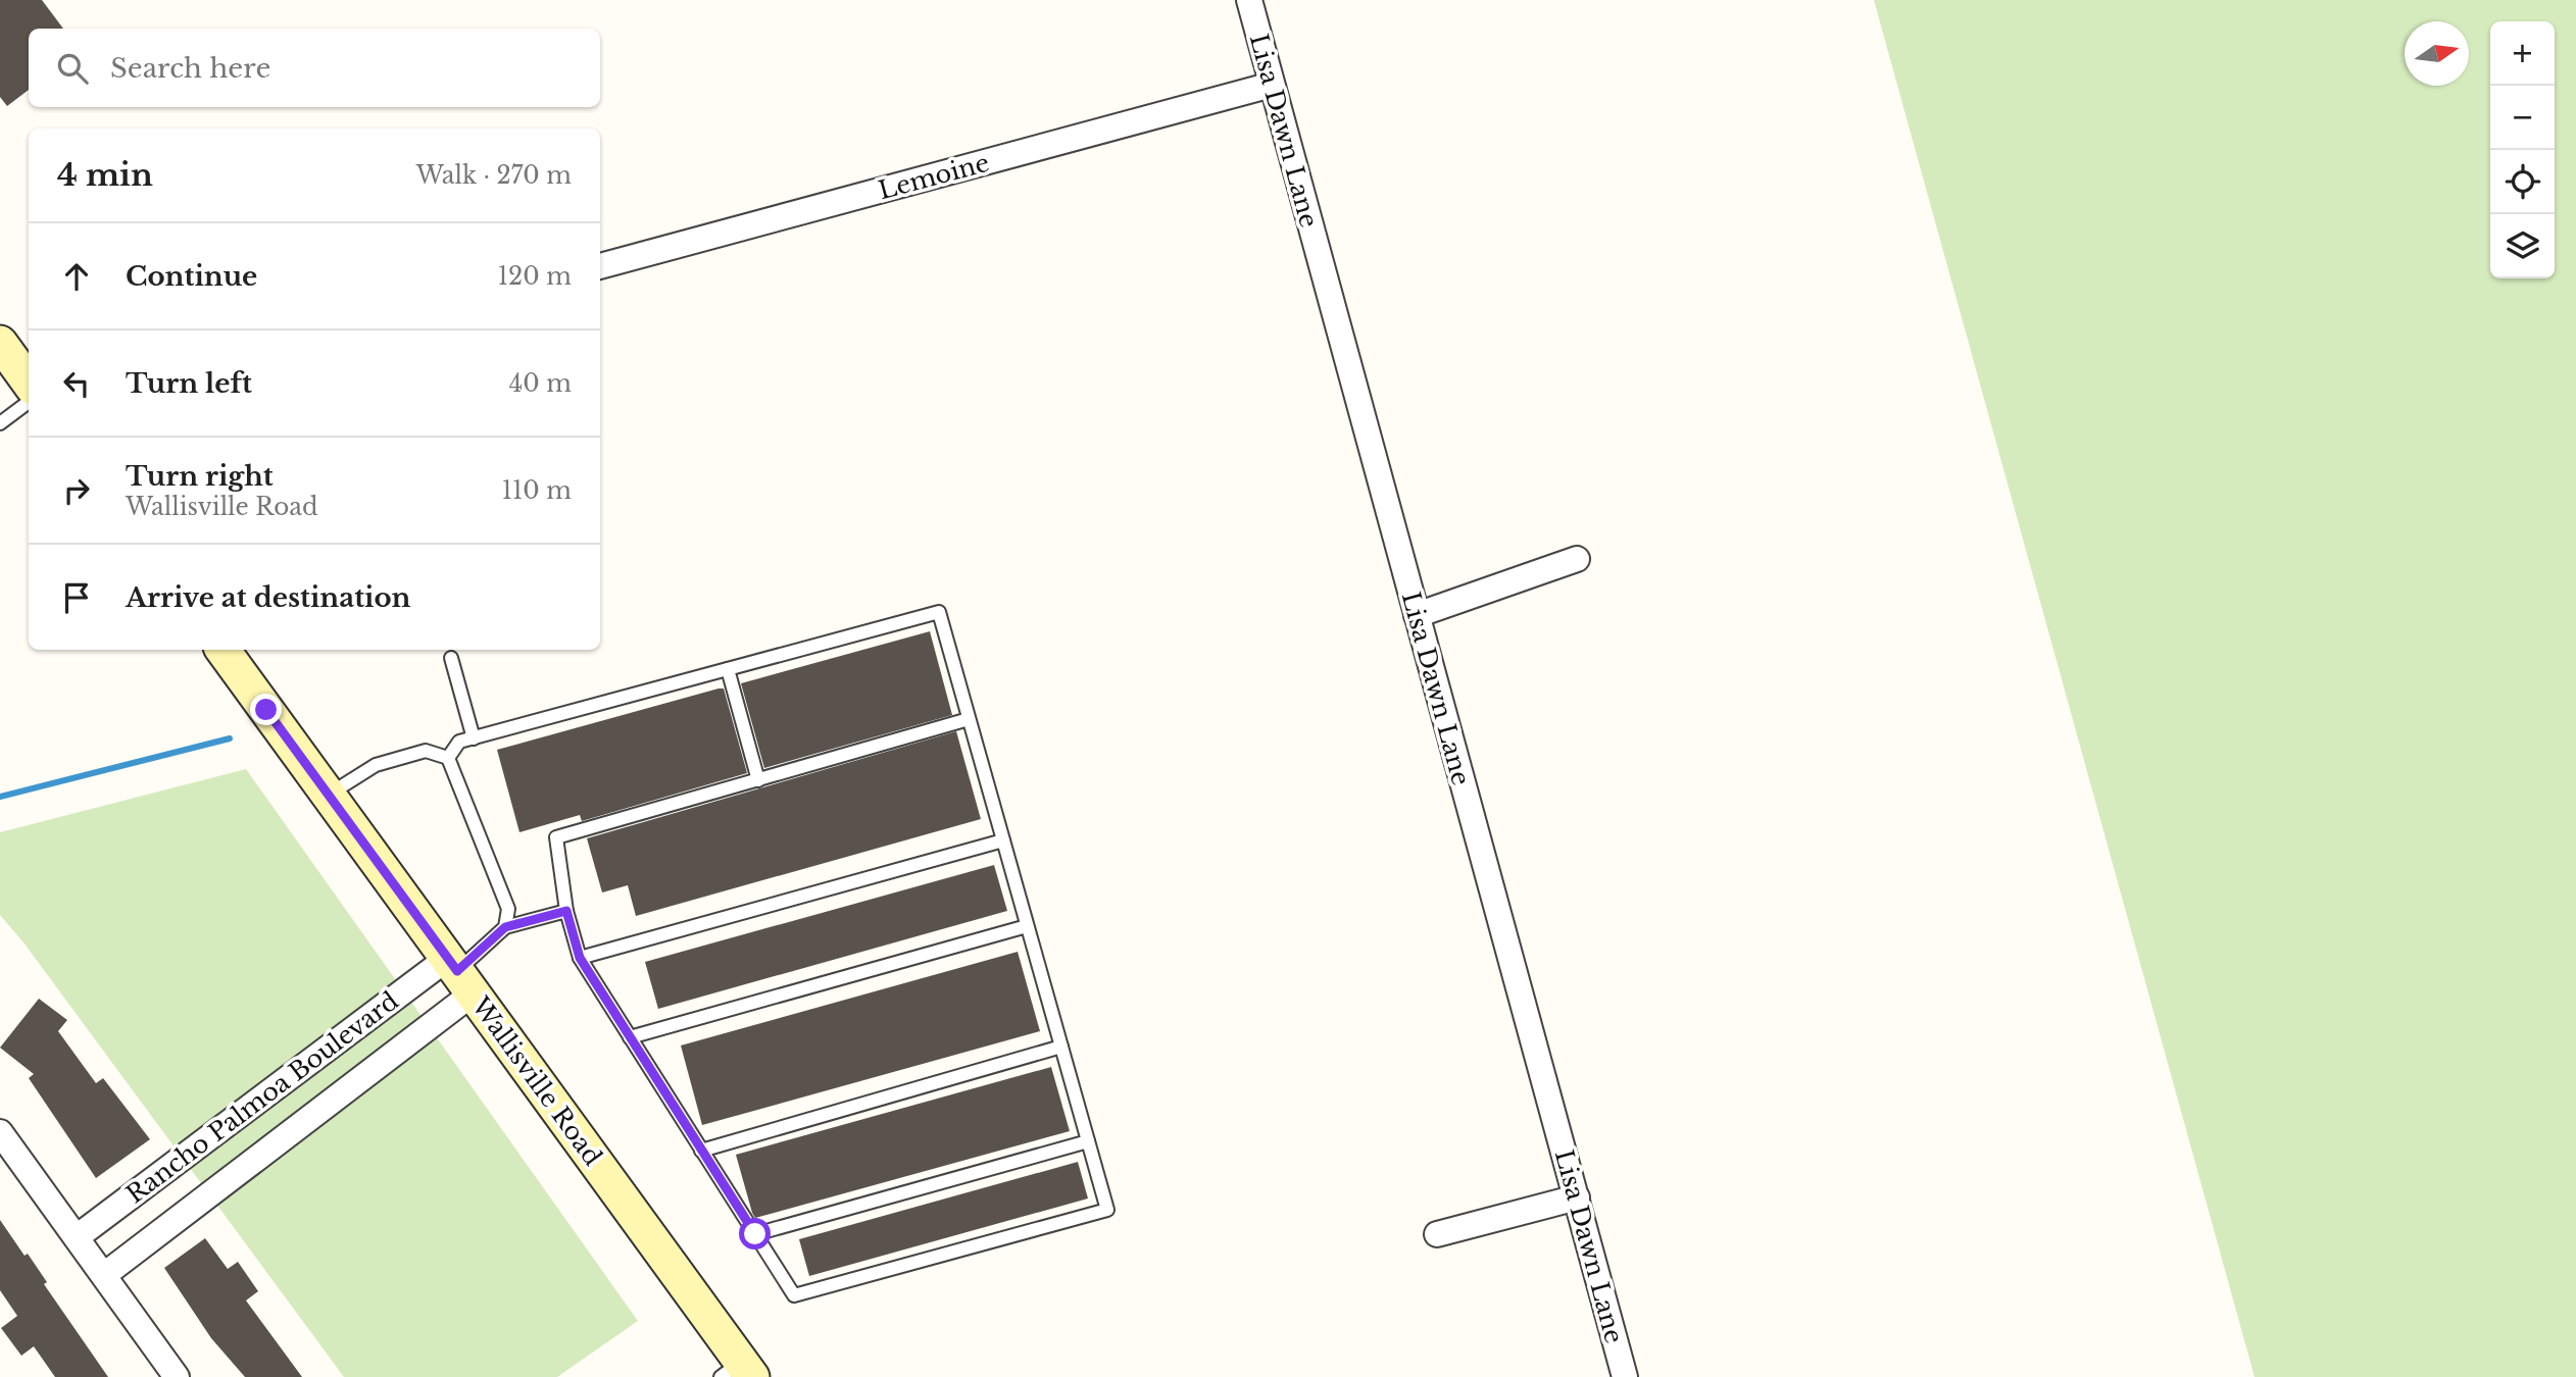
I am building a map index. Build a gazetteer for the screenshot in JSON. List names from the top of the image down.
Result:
{
  "streets": {
    "main road": ["Wallisville Road"],
    "street": ["Lisa Dawn Lane", "Lemoine", "Rancho Palmoa Boulevard"]
  },
  "crossings": [
    ["Lisa Dawn Lane", "Lemoine"],
    ["Wallisville Road", "Rancho Palmoa Boulevard"]
  ],
  "north": "right",
  "page": {
    "map_buttons": ["+", "−"],
    "search": "Search here",
    "heading": ["4 min", "Walk · 270 m"],
    "list": [
      ["Continue", "120 m"],
      ["Turn left", "40 m"],
      ["Turn right", "Wallisville Road", "110 m"],
      "Arrive at destination"
    ]
  }
}
